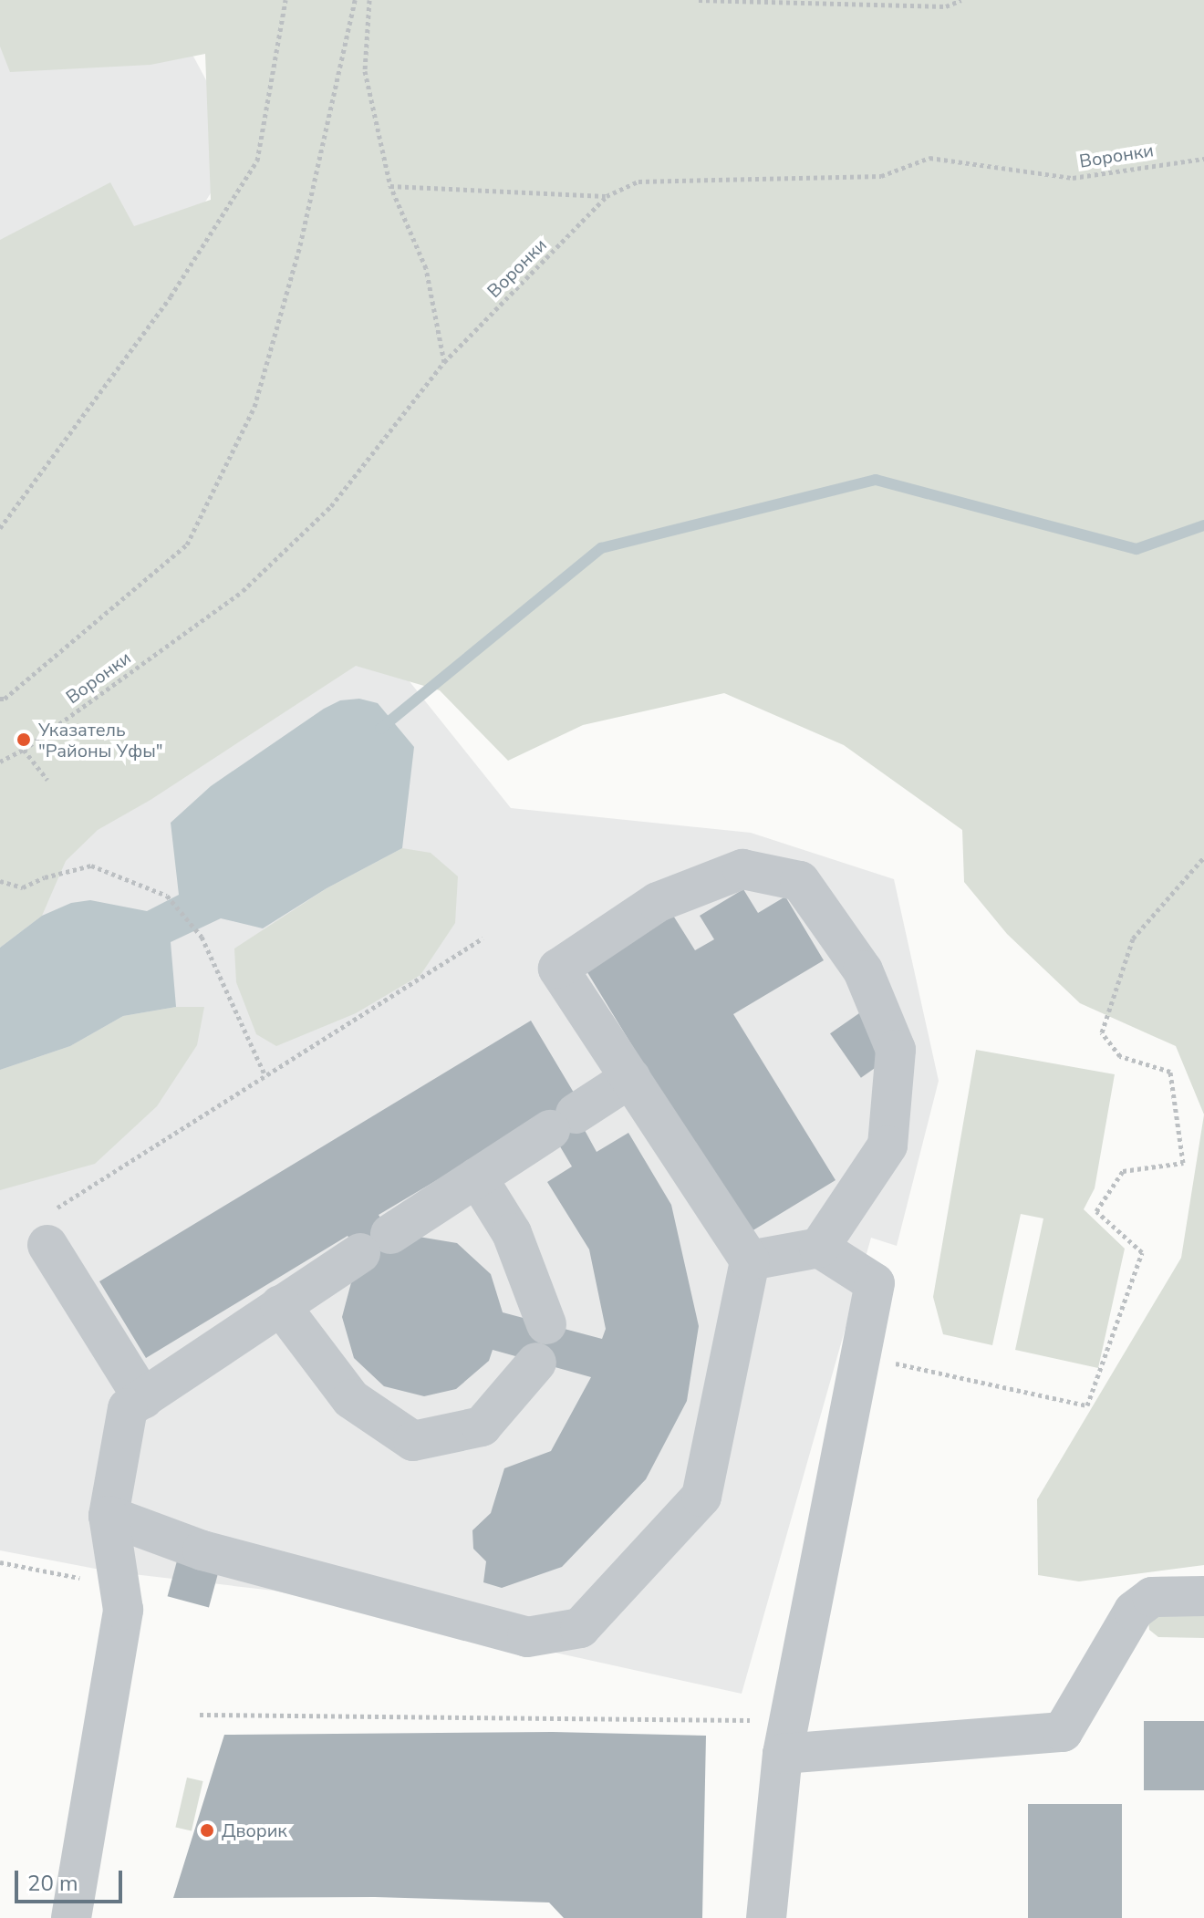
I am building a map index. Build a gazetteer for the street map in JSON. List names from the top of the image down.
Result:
{
  "streets": {
    "path": ["Воронки"]
  },
  "places": ["Указатель \"Районы Уфы\"", "Дворик"],
  "scale_bar": "20 m"
}
